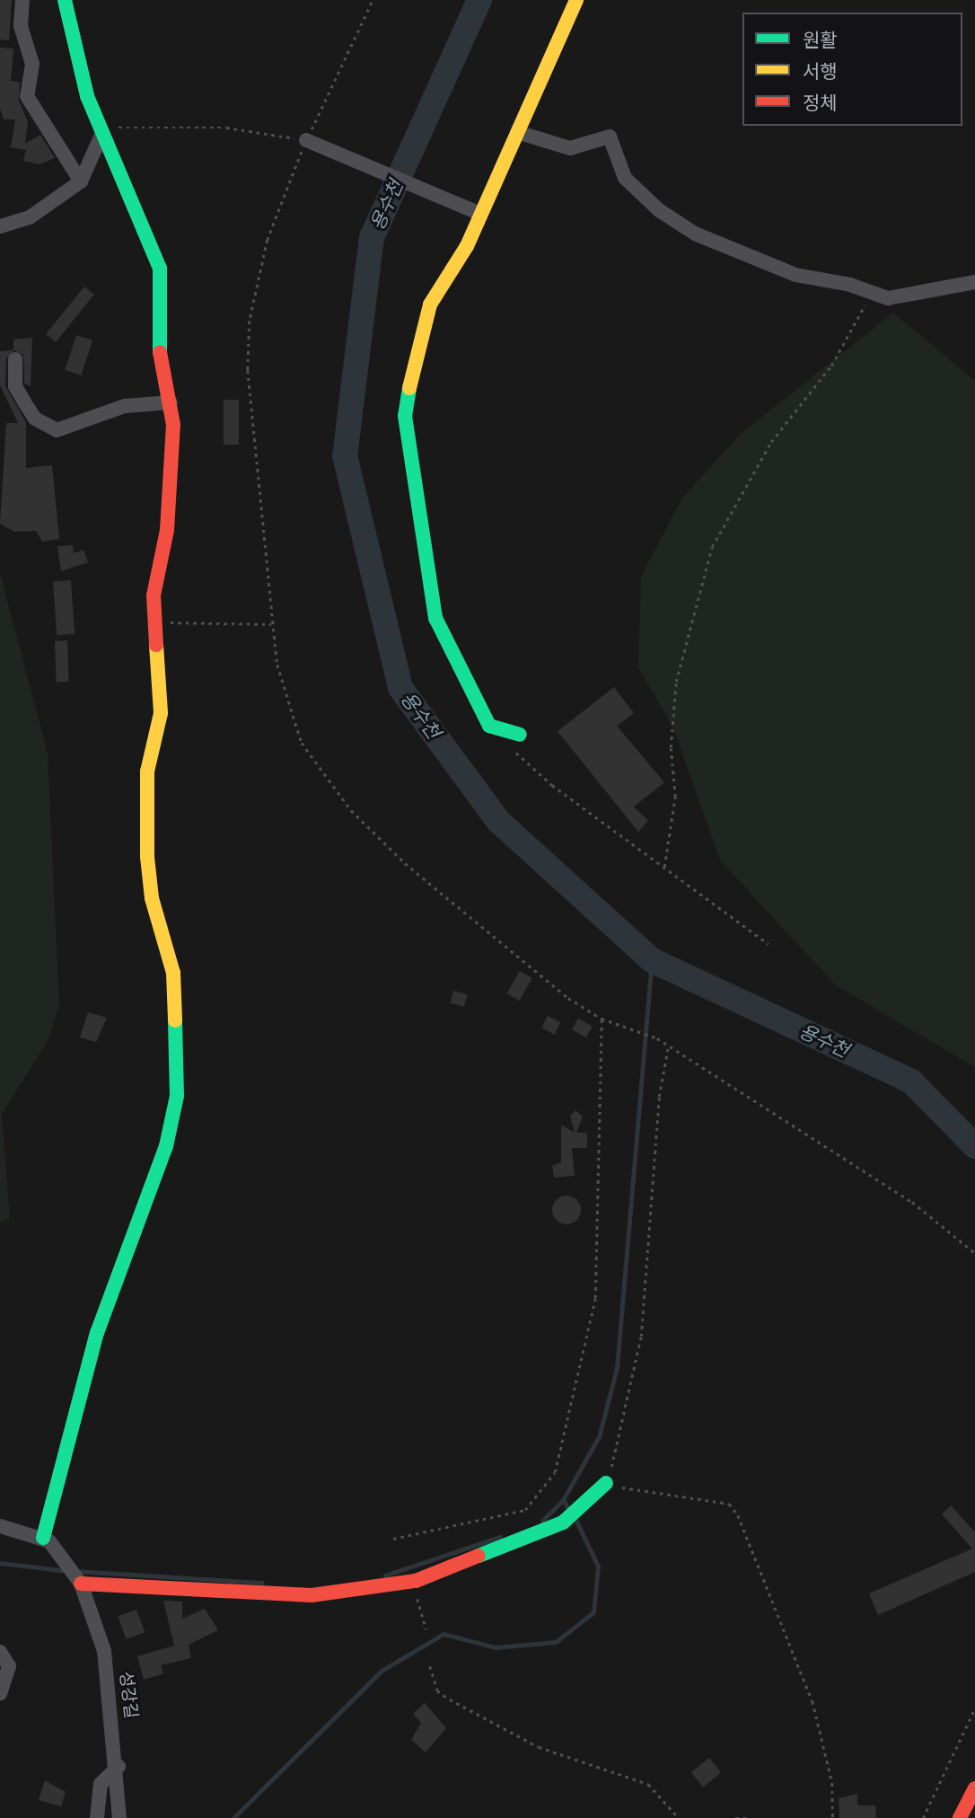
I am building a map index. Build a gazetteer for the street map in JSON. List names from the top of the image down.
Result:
{
  "streets": {
    "street": ["성강길"]
  },
  "water": ["용수천"],
  "legend": ["원활", "서행", "정체"]
}
